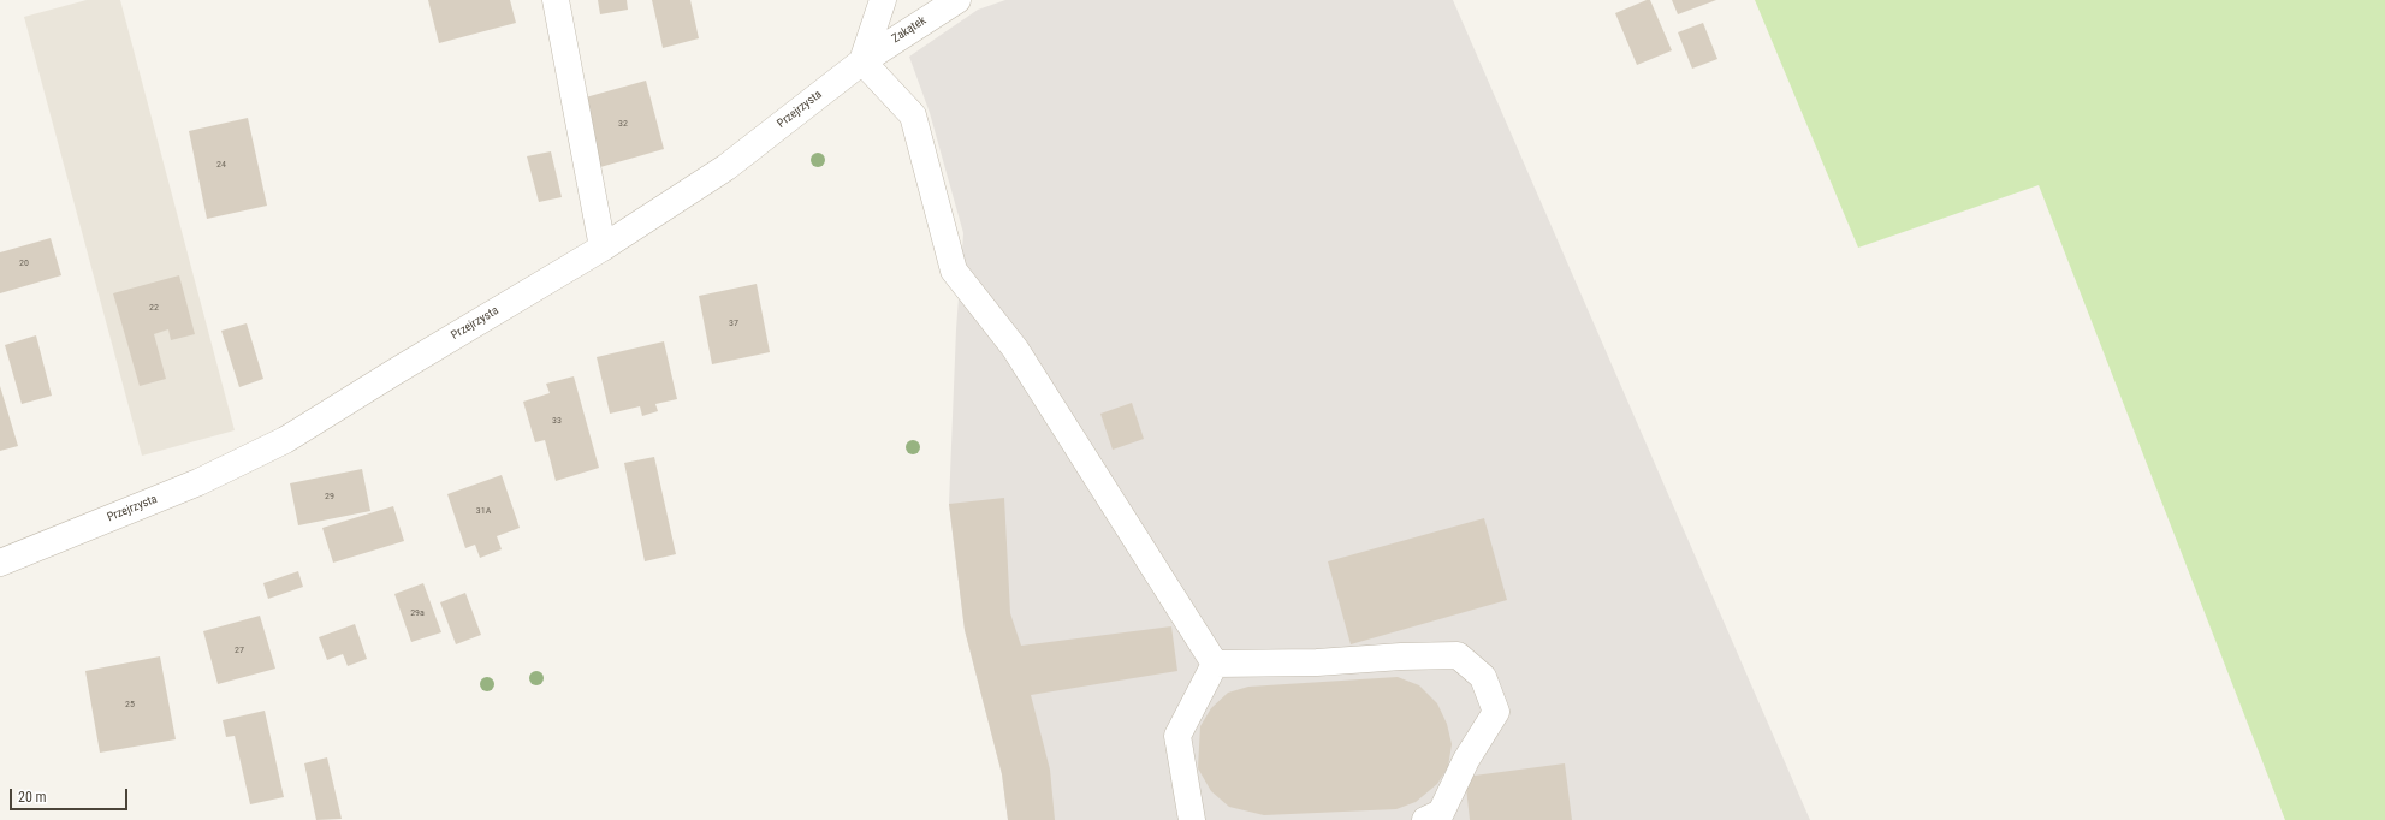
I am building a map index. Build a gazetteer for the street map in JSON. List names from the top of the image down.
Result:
{
  "streets": {
    "street": ["Zakątek", "Przejrzysta"]
  },
  "crossings": [
    ["Zakątek", "Przejrzysta"]
  ],
  "house_numbers": [
    "32",
    "24",
    "20",
    "22",
    "37",
    "33",
    "29",
    "31A",
    "29a",
    "27",
    "25"
  ],
  "scale_bar": "20 m"
}
